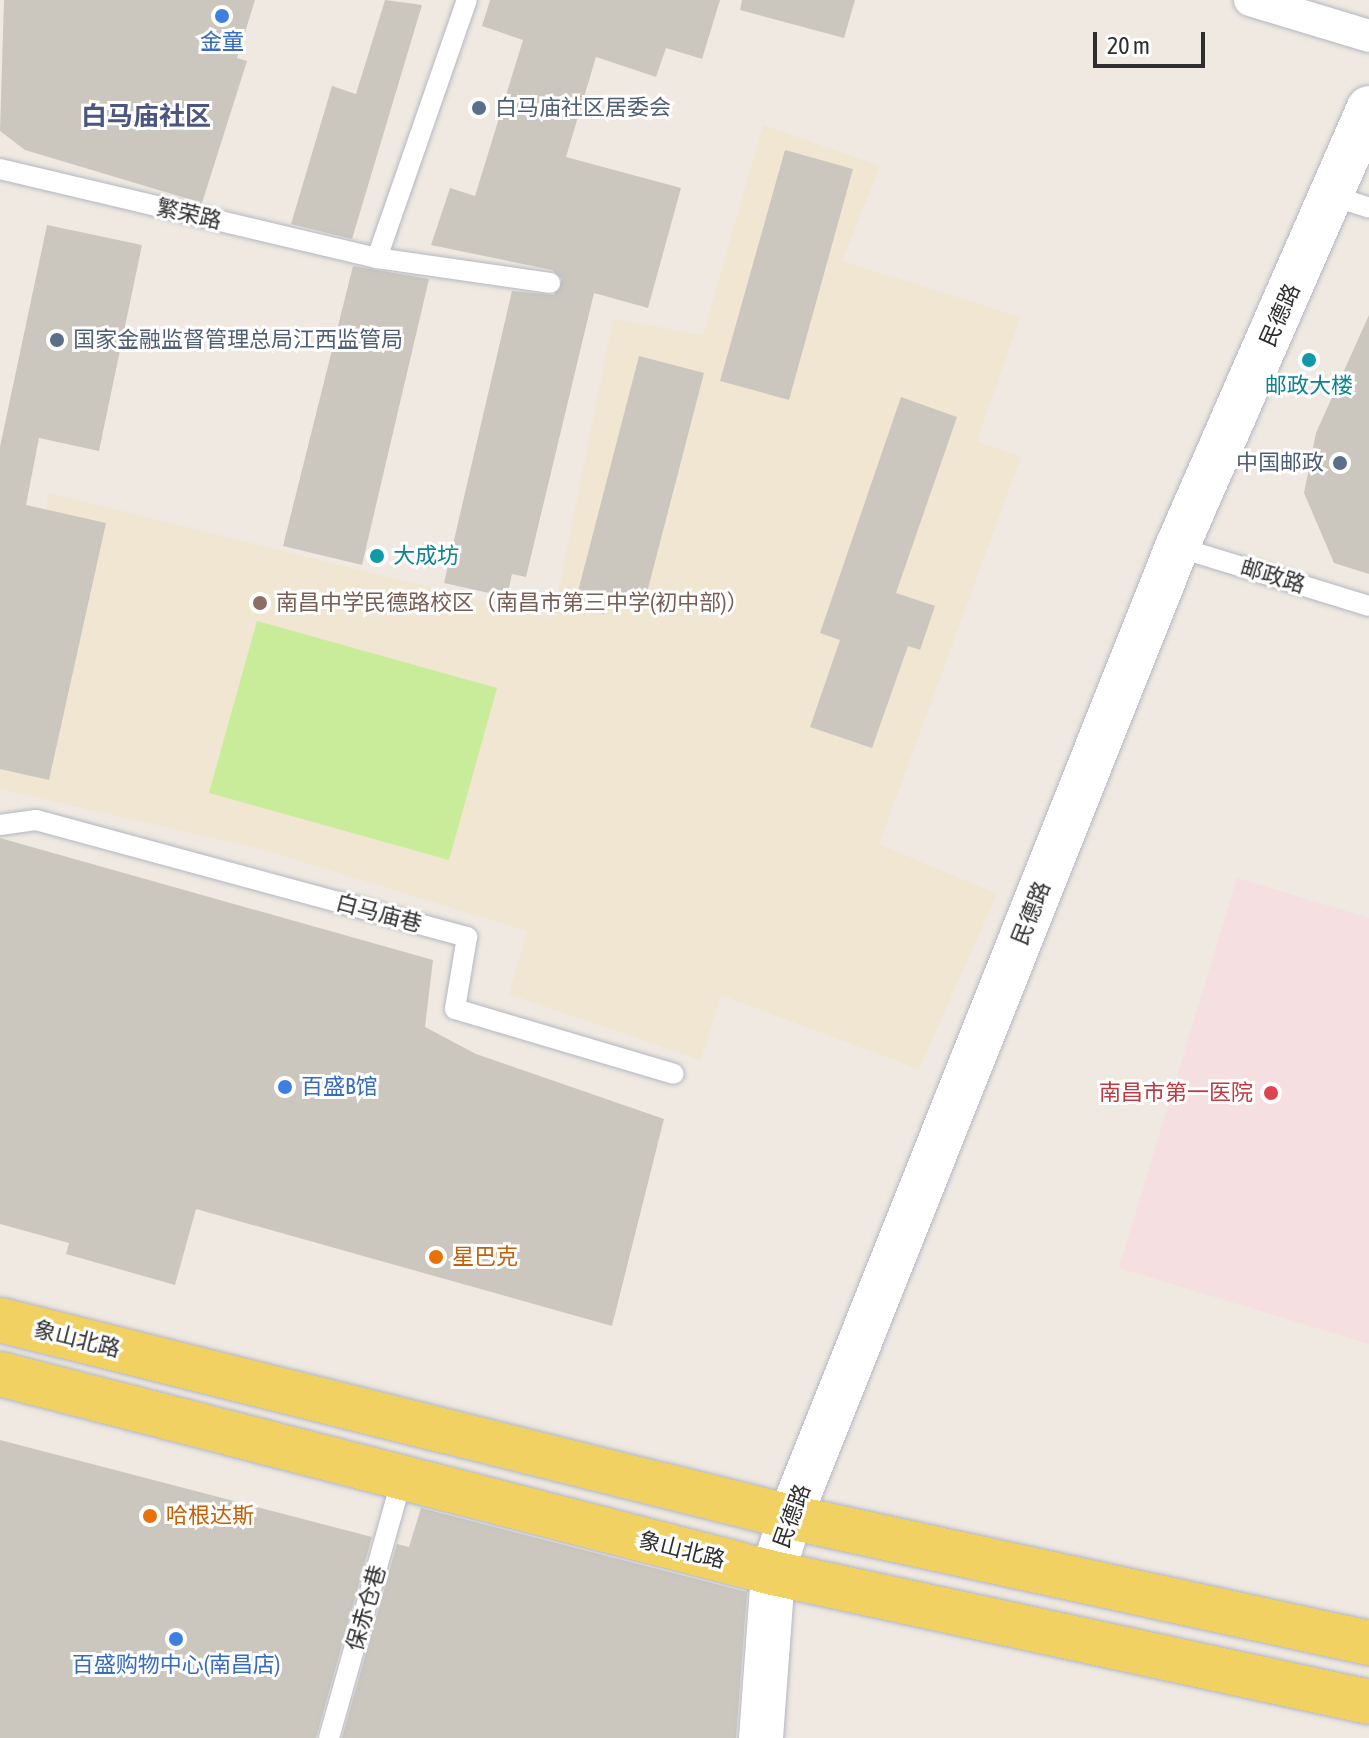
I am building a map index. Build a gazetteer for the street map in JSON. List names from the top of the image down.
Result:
{
  "streets": {
    "main road": ["民德路", "象山北路"],
    "lane": [
      "繁荣路",
      "邮政路",
      "白马庙巷",
      "保赤仓巷"
    ]
  },
  "crossings": [
    ["民德路", "邮政路"],
    ["民德路", "象山北路"],
    ["象山北路", "保赤仓巷"]
  ],
  "districts": ["白马庙社区"],
  "places": [
    "金童",
    "白马庙社区居委会",
    "国家金融监督管理总局江西监管局",
    "邮政大楼",
    "中国邮政",
    "大成坊",
    "南昌中学民德路校区（南昌市第三中学(初中部)）",
    "百盛B馆",
    "南昌市第一医院",
    "星巴克",
    "哈根达斯",
    "百盛购物中心(南昌店)"
  ],
  "scale_bar": "20 m"
}
